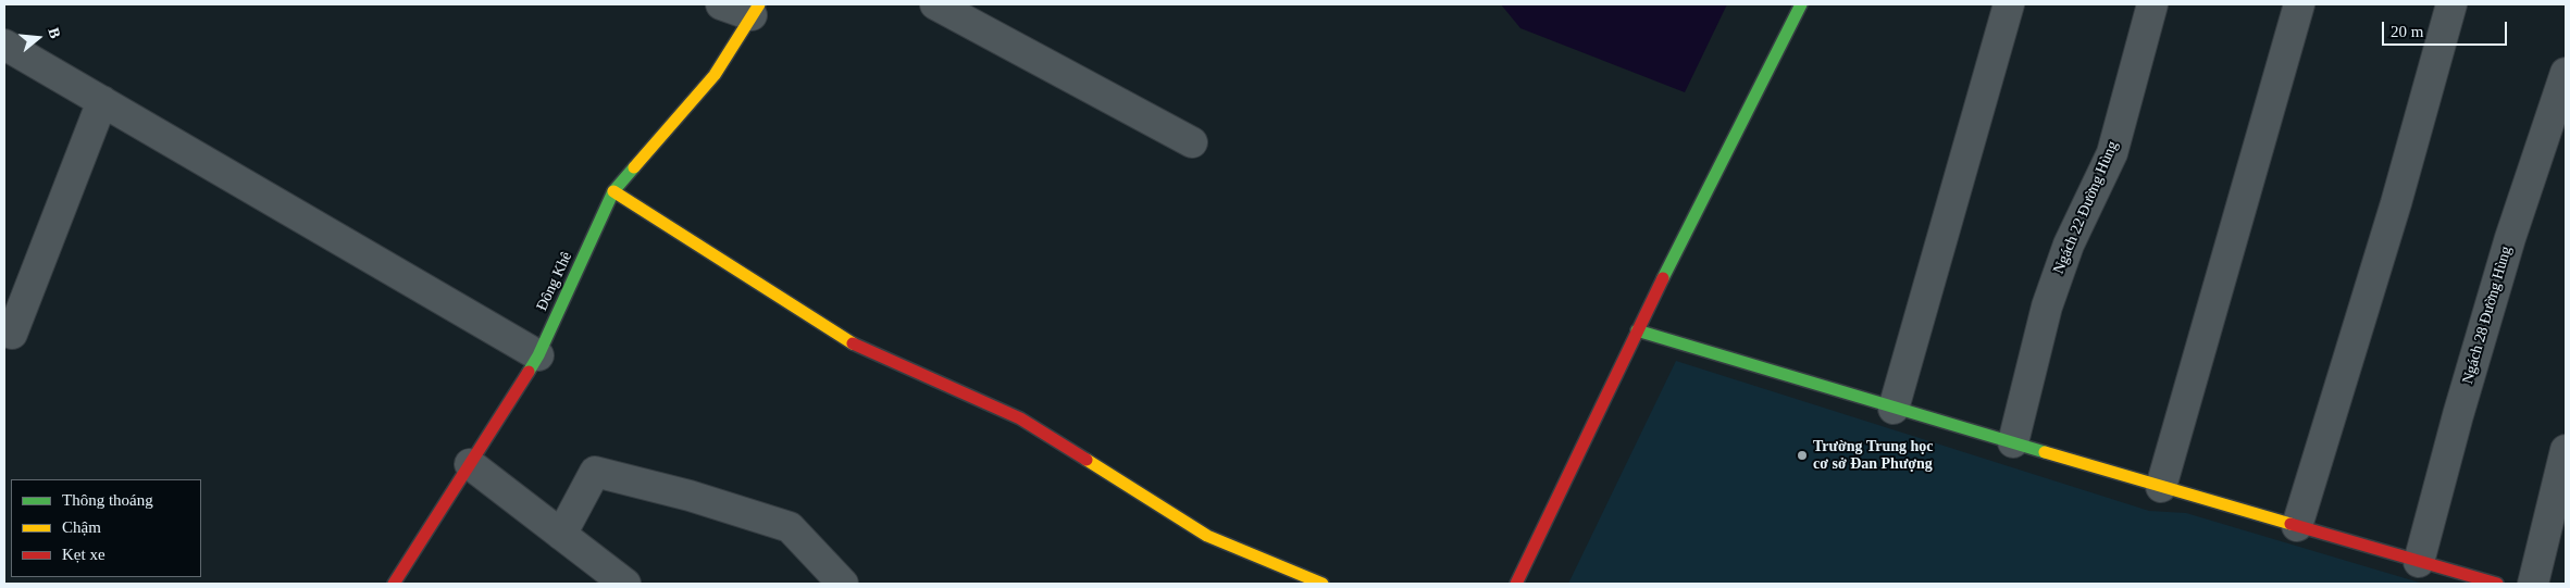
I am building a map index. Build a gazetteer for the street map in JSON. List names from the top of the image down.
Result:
{
  "streets": {
    "street": ["Ngách 22 Đường Hùng", "Đông Khê", "Ngách 28 Đường Hùng"]
  },
  "places": ["Trường Trung học cơ sở Đan Phượng"],
  "legend": ["Thông thoáng", "Chậm", "Kẹt xe"],
  "scale_bar": "20 m",
  "north": "right"
}
